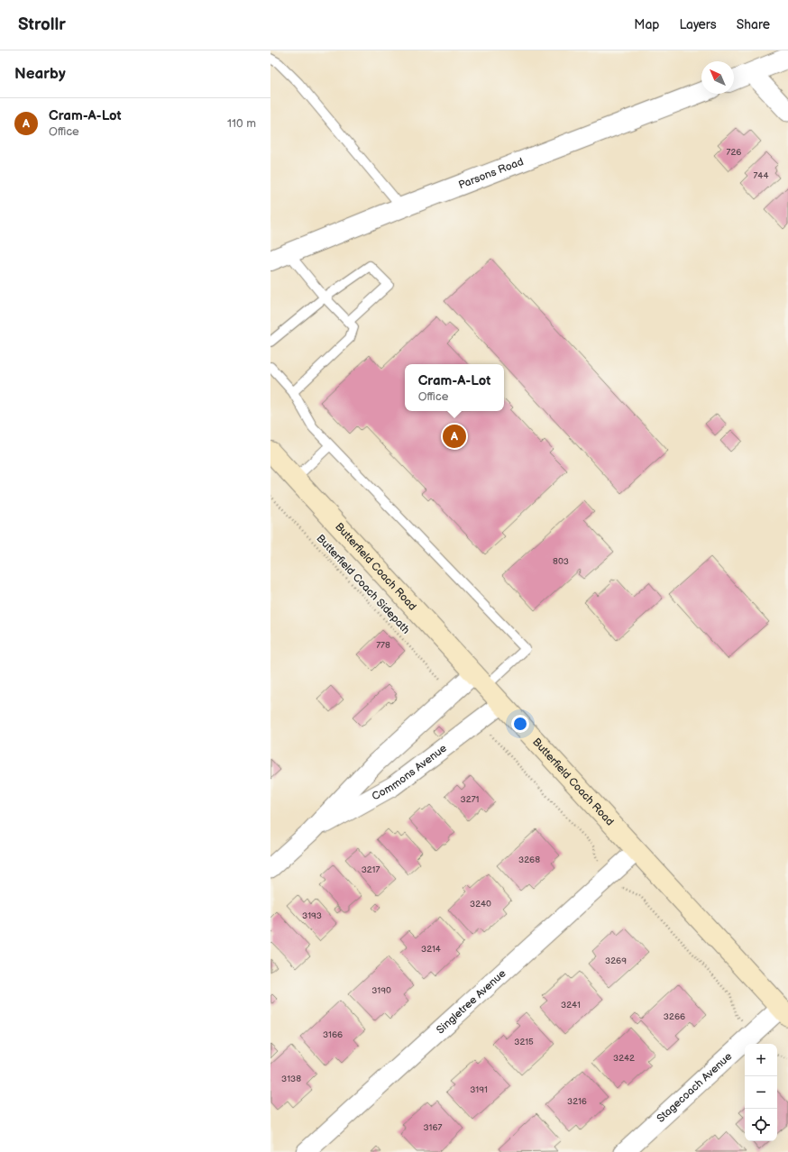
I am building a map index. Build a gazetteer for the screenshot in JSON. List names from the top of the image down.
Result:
{
  "streets": {
    "main road": ["Butterfield Coach Road"],
    "street": [
      "Parsons Road",
      "Commons Avenue",
      "Singletree Avenue",
      "Stagecoach Avenue"
    ],
    "path": ["Butterfield Coach Sidepath"]
  },
  "crossings": [
    ["Butterfield Coach Road", "Commons Avenue"],
    ["Butterfield Coach Road", "Singletree Avenue"],
    ["Butterfield Coach Road", "Stagecoach Avenue"]
  ],
  "house_numbers": [
    "726",
    "744",
    "803",
    "778",
    "3271",
    "3268",
    "3217",
    "3240",
    "3193",
    "3214",
    "3269",
    "3190",
    "3241",
    "3266",
    "3166",
    "3215",
    "3242",
    "3138",
    "3191",
    "3216",
    "3167"
  ],
  "north": "top left",
  "page": {
    "header": "Strollr",
    "nav": ["Map", "Layers", "Share"],
    "heading": "Nearby",
    "list": [
      {
        "mark": "A",
        "name": "Cram-A-Lot",
        "note": "Office",
        "value": "110 m"
      }
    ],
    "popup": ["Cram-A-Lot", "Office"],
    "pins": "A",
    "map_buttons": ["+", "−"]
  }
}
